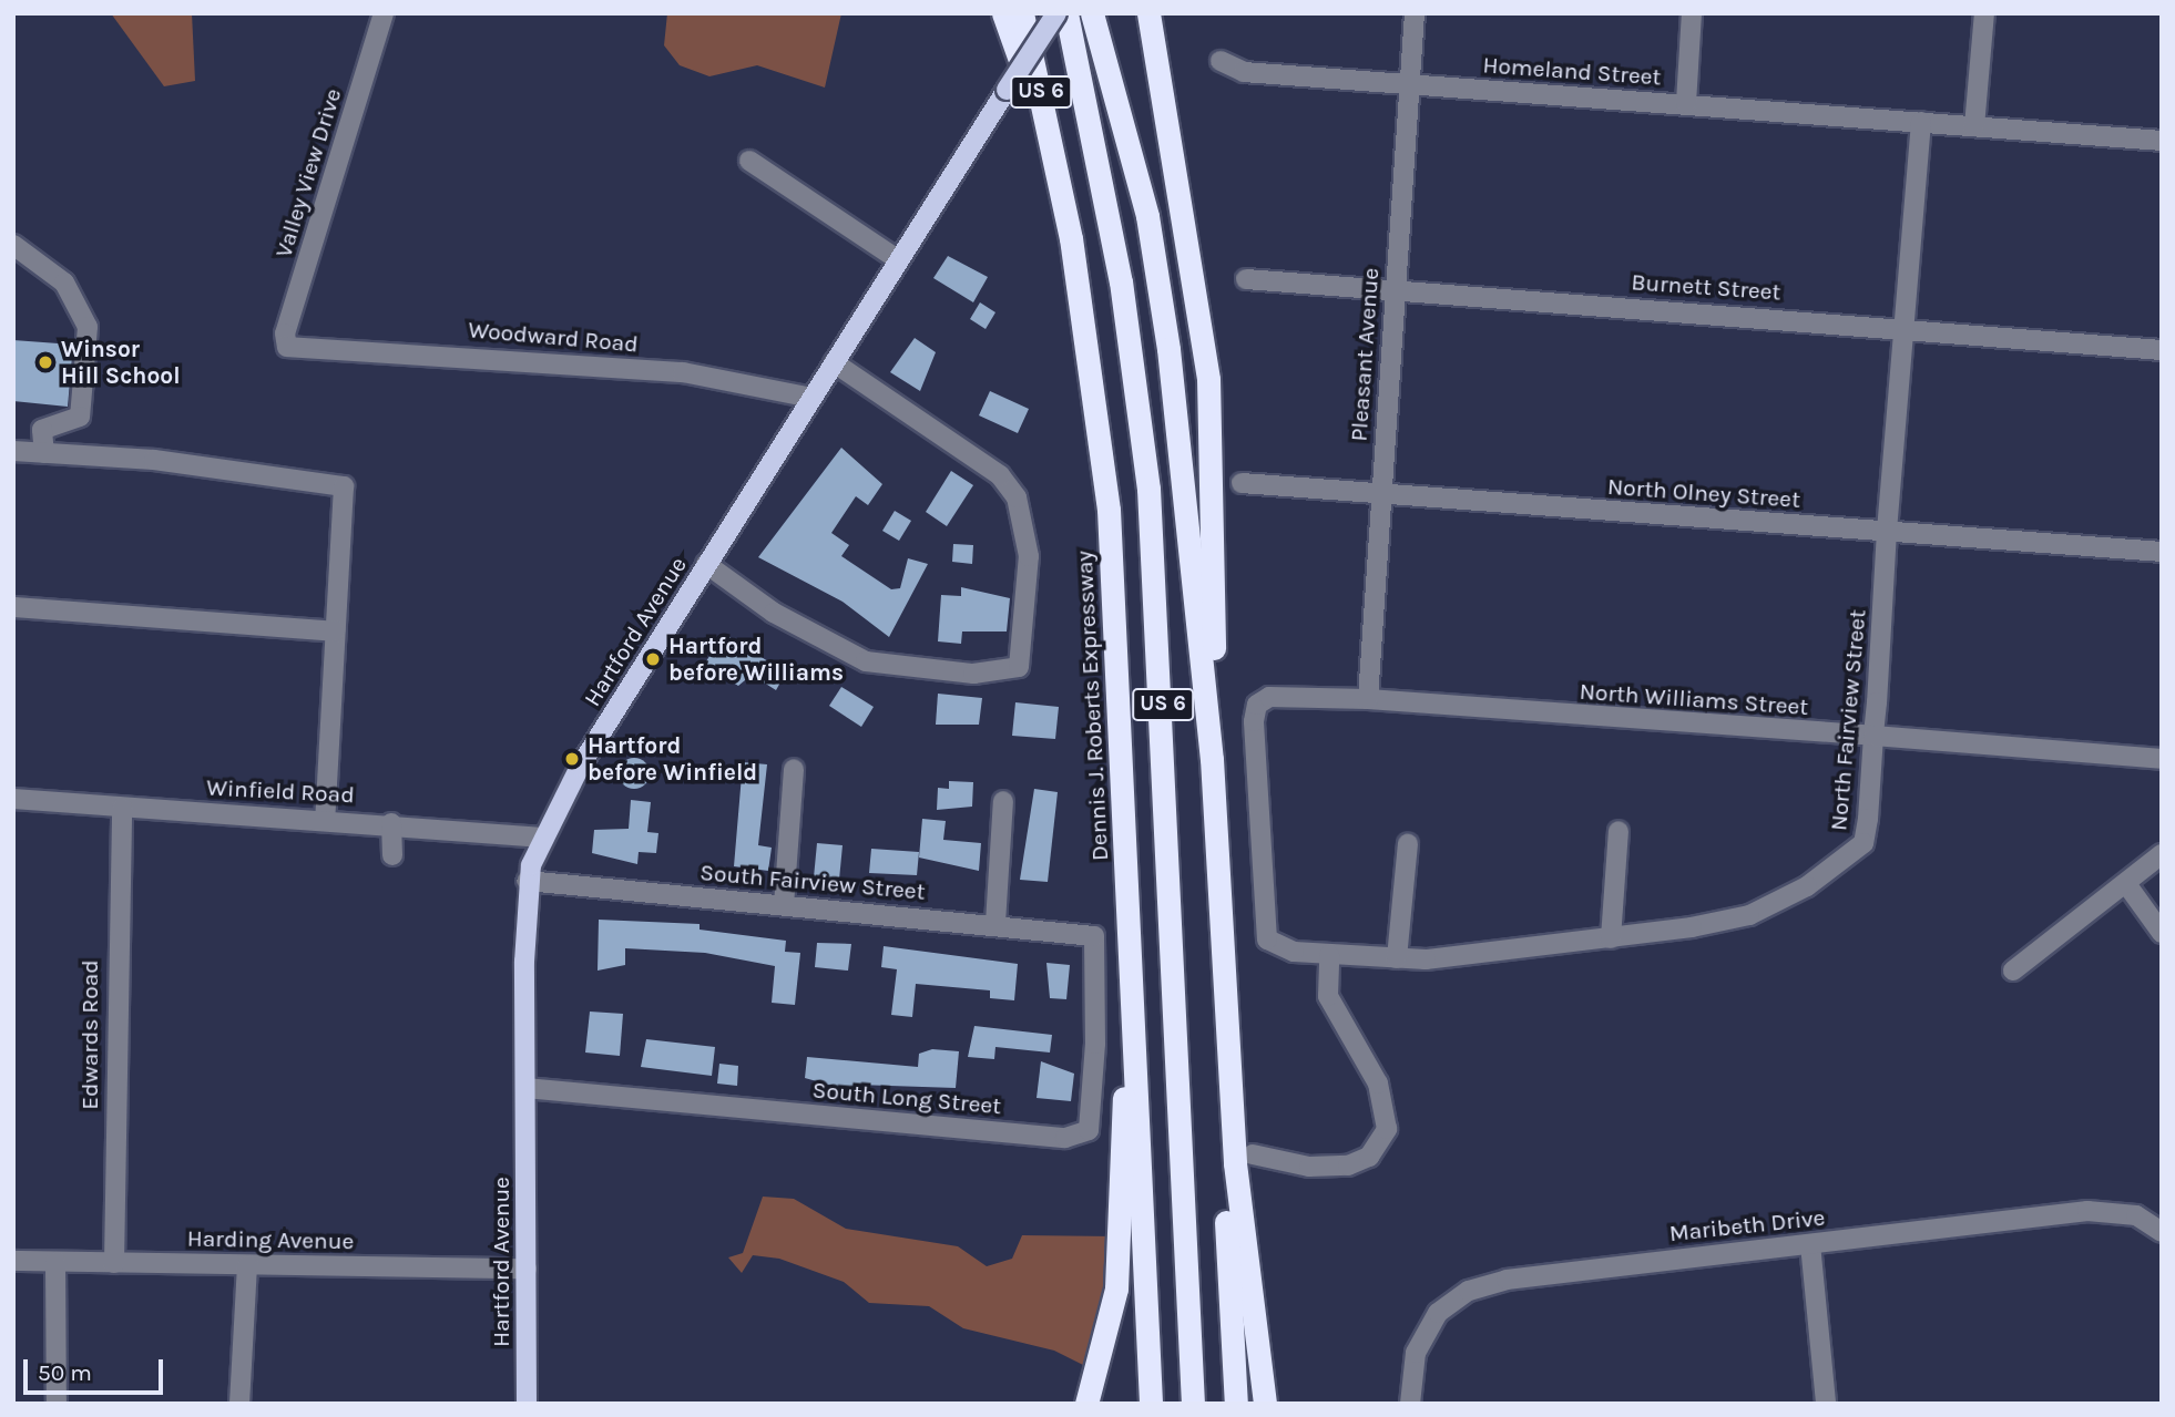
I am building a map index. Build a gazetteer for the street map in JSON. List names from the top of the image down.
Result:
{
  "streets": {
    "highway": ["US 6", "Dennis J. Roberts Expressway"],
    "main road": ["Hartford Avenue"],
    "street": [
      "Homeland Street",
      "Valley View Drive",
      "Burnett Street",
      "Woodward Road",
      "Pleasant Avenue",
      "North Olney Street",
      "North Williams Street",
      "North Fairview Street",
      "Winfield Road",
      "South Fairview Street",
      "Edwards Road",
      "South Long Street",
      "Maribeth Drive",
      "Harding Avenue"
    ]
  },
  "crossings": [
    ["Homeland Street", "Pleasant Avenue"],
    ["Homeland Street", "North Fairview Street"],
    ["Valley View Drive", "Woodward Road"],
    ["Burnett Street", "Pleasant Avenue"],
    ["Burnett Street", "North Fairview Street"],
    ["Woodward Road", "Hartford Avenue"],
    ["Pleasant Avenue", "North Olney Street"],
    ["Pleasant Avenue", "North Williams Street"],
    ["North Olney Street", "North Fairview Street"],
    ["Hartford Avenue", "Winfield Road"],
    ["Hartford Avenue", "South Fairview Street"],
    ["Hartford Avenue", "South Long Street"],
    ["Hartford Avenue", "Harding Avenue"],
    ["North Williams Street", "North Fairview Street"],
    ["Winfield Road", "Edwards Road"],
    ["South Fairview Street", "South Long Street"],
    ["Edwards Road", "Harding Avenue"]
  ],
  "places": ["Winsor Hill School", "Hartford before Williams", "Hartford before Winfield"],
  "scale_bar": "50 m"
}
